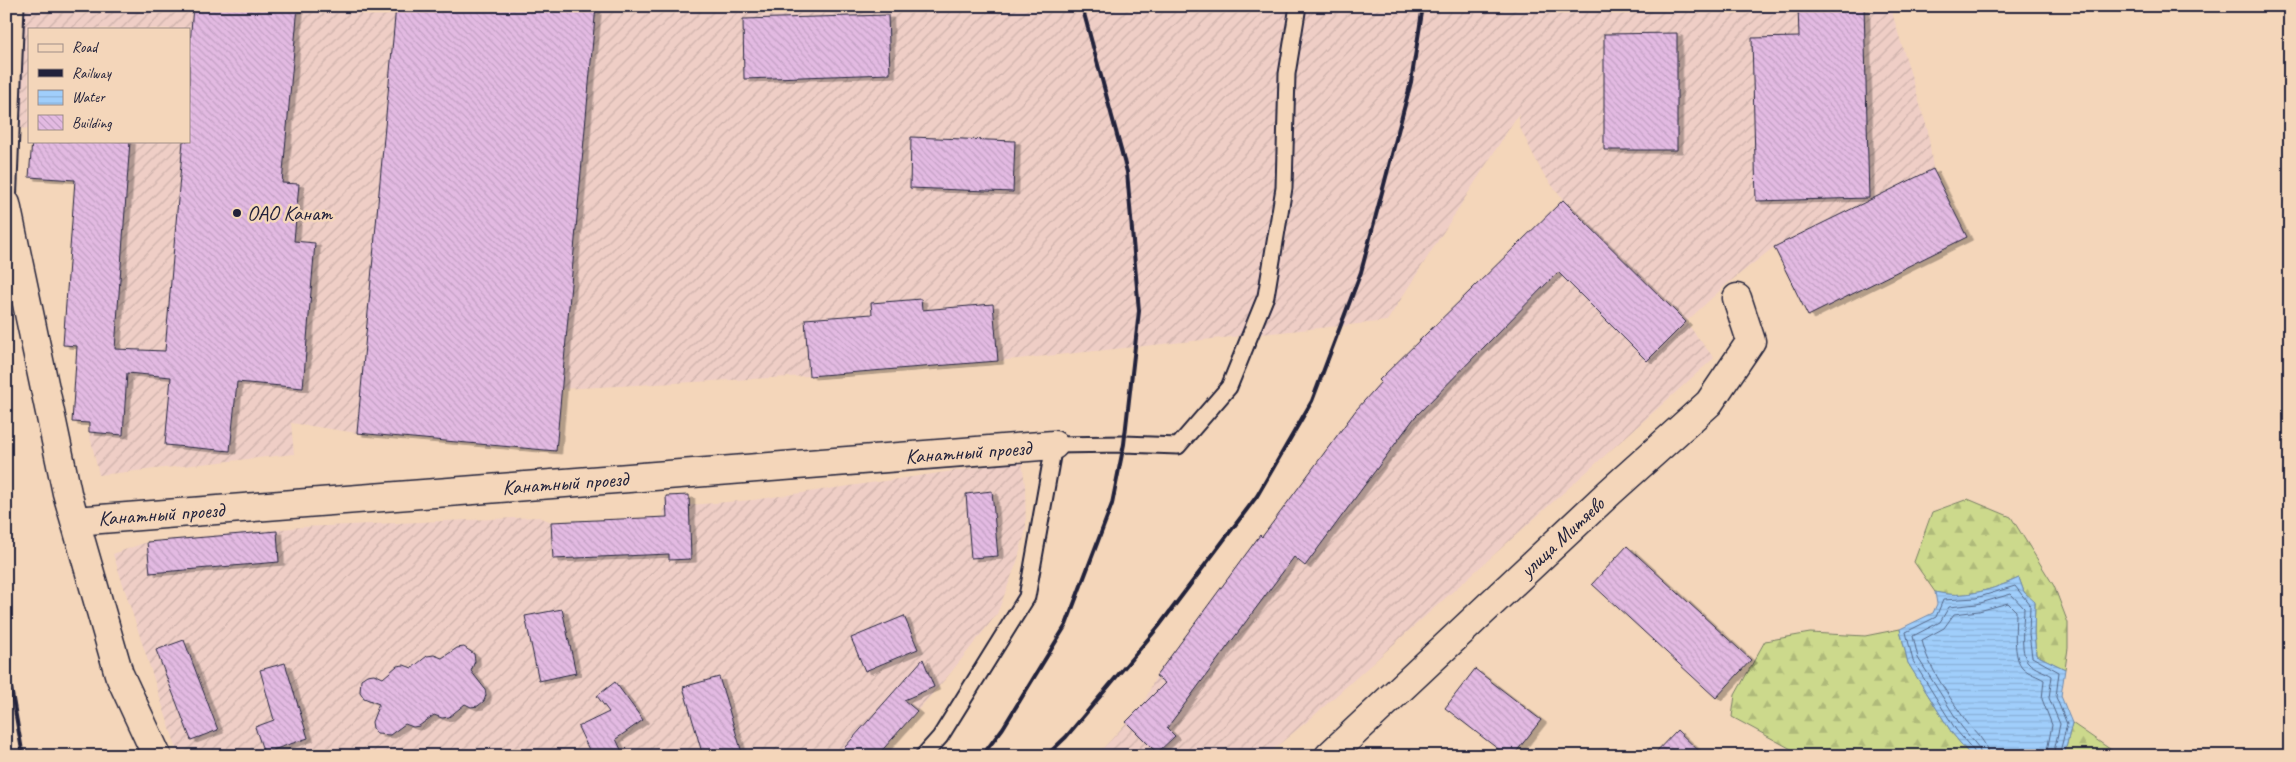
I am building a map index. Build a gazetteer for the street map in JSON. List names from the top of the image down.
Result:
{
  "streets": {
    "street": ["Канатный проезд", "улица Митяево"]
  },
  "places": ["ОАО Канат"],
  "legend": [
    "Road",
    "Railway",
    "Water",
    "Building"
  ]
}
